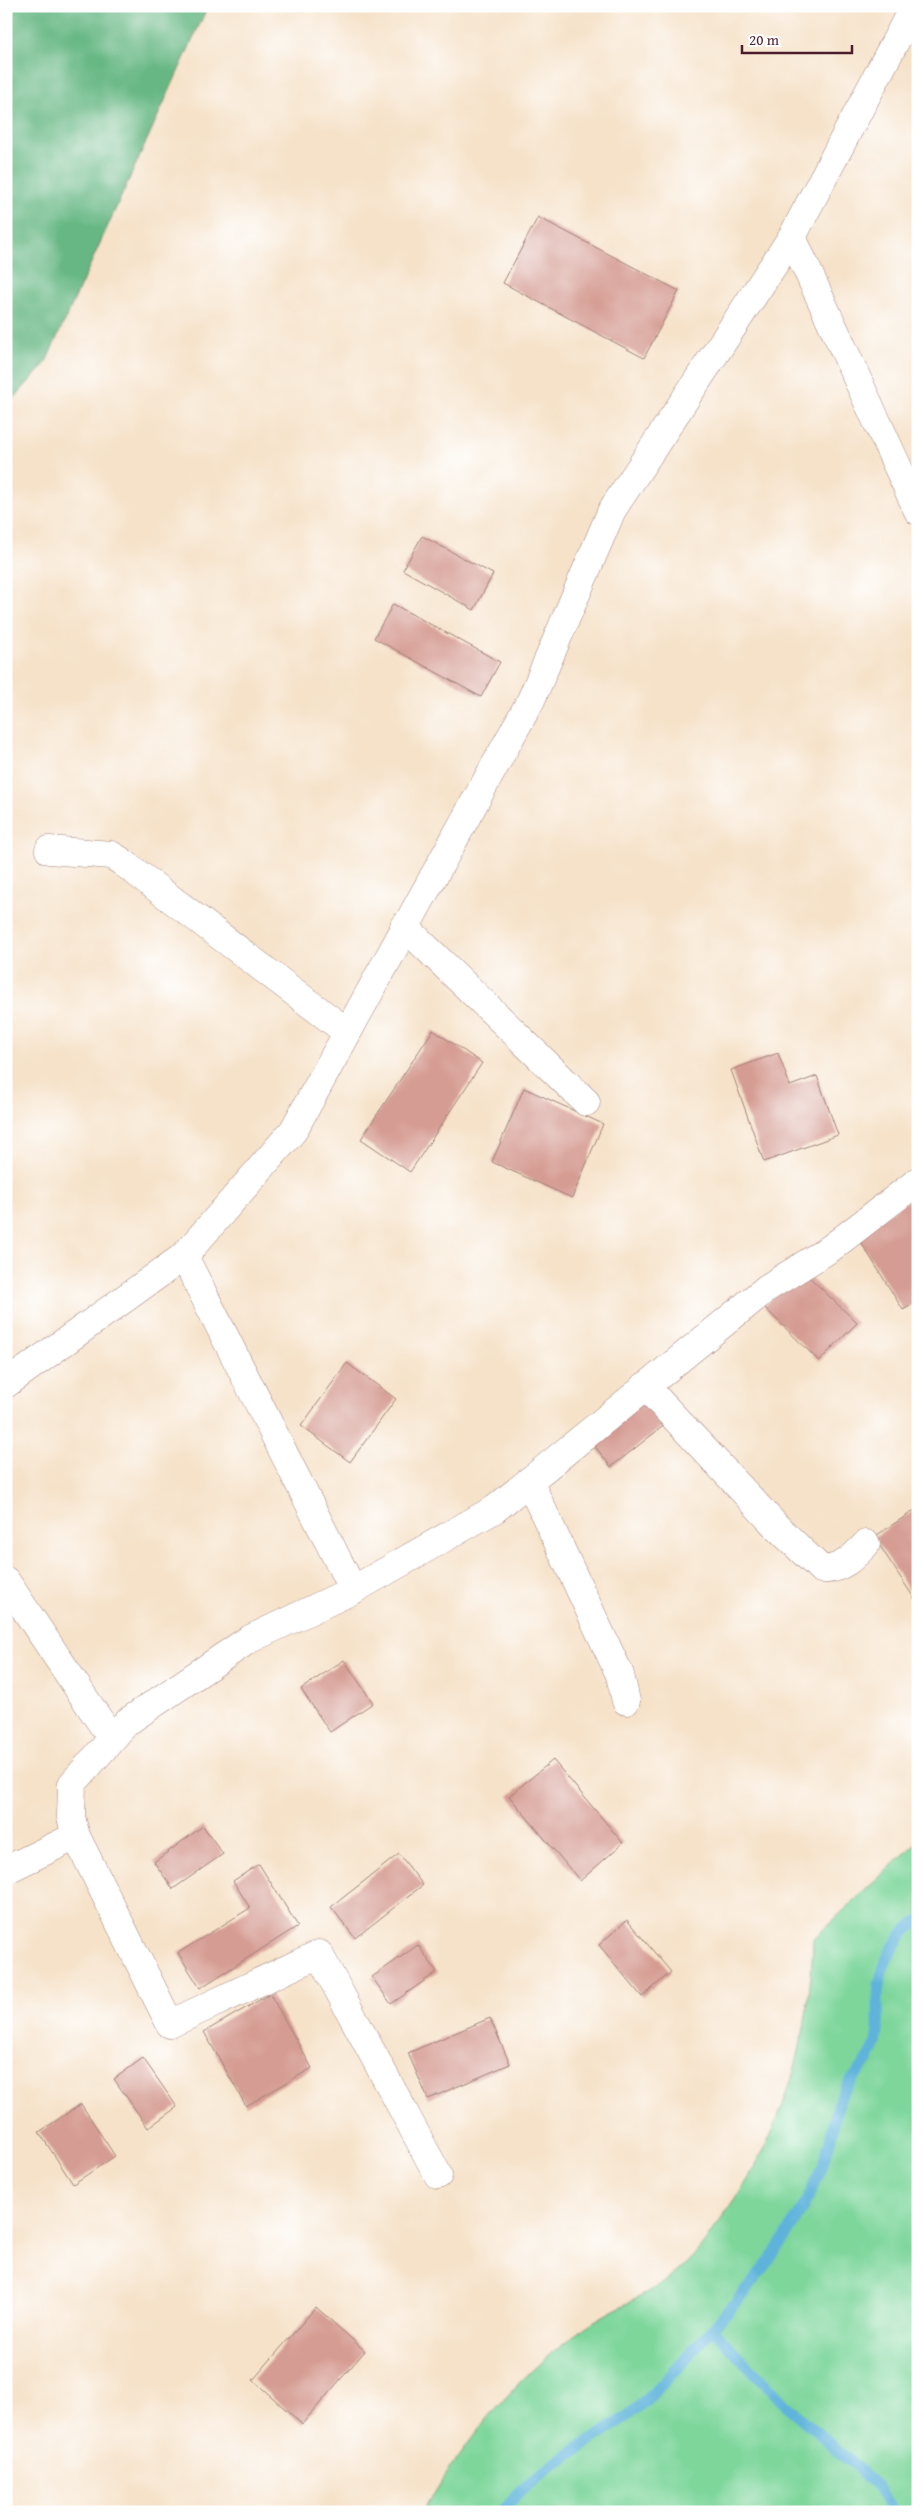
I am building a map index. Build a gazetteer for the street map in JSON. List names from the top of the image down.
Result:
{
  "scale_bar": "20 m"
}
